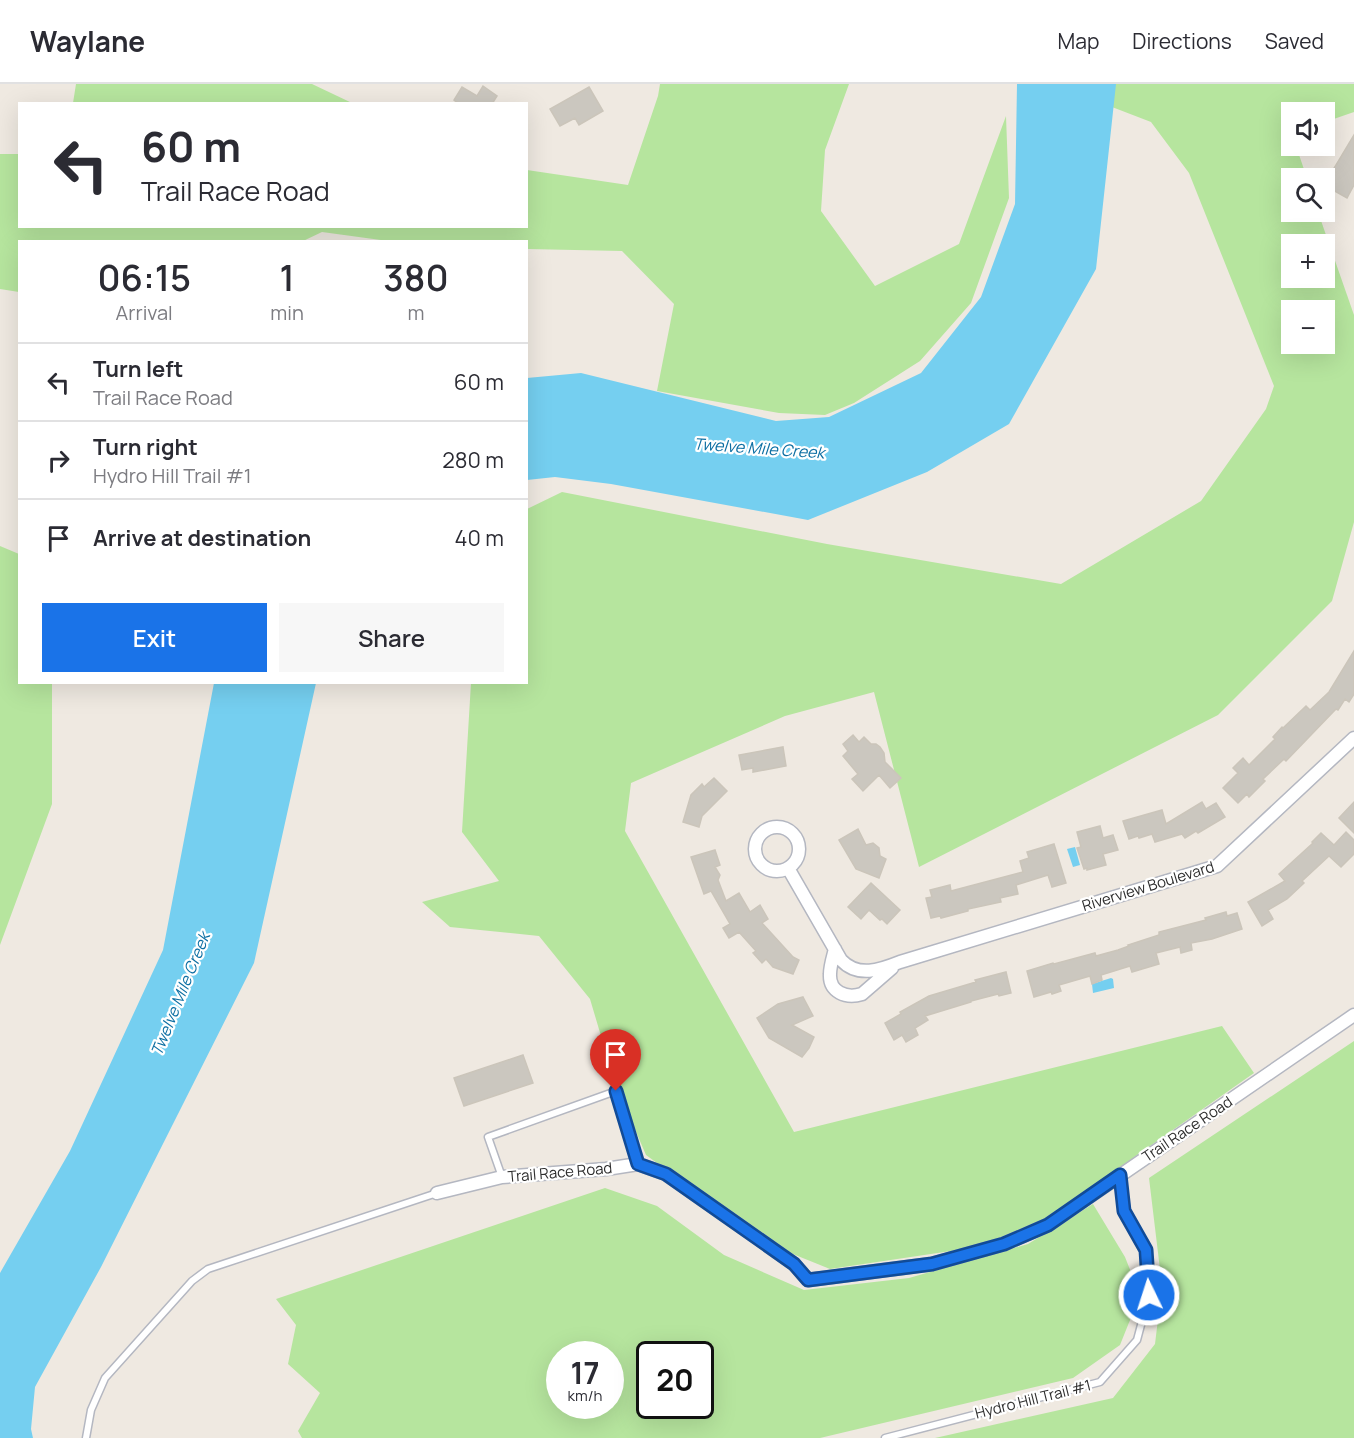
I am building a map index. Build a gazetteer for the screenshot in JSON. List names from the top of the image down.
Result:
{
  "streets": {
    "street": ["Riverview Boulevard", "Trail Race Road"],
    "lane": ["Hydro Hill Trail #1"]
  },
  "crossings": [
    ["Trail Race Road", "Hydro Hill Trail #1"]
  ],
  "water": ["Twelve Mile Creek"],
  "page": {
    "header": "Waylane",
    "nav": ["Map", "Directions", "Saved"],
    "map_buttons": ["+", "−"],
    "turn": ["60 m", "Trail Race Road"],
    "eta": [
      "06:15",
      "Arrival",
      "1",
      "min",
      "380",
      "m"
    ],
    "list": [
      {
        "name": "Turn left",
        "note": "Trail Race Road",
        "value": "60 m"
      },
      {
        "name": "Turn right",
        "note": "Hydro Hill Trail #1",
        "value": "280 m"
      },
      {
        "name": "Arrive at destination",
        "value": "40 m"
      }
    ],
    "buttons": ["Exit", "Share"],
    "speed": "17 km/h",
    "limit": "20"
  }
}
